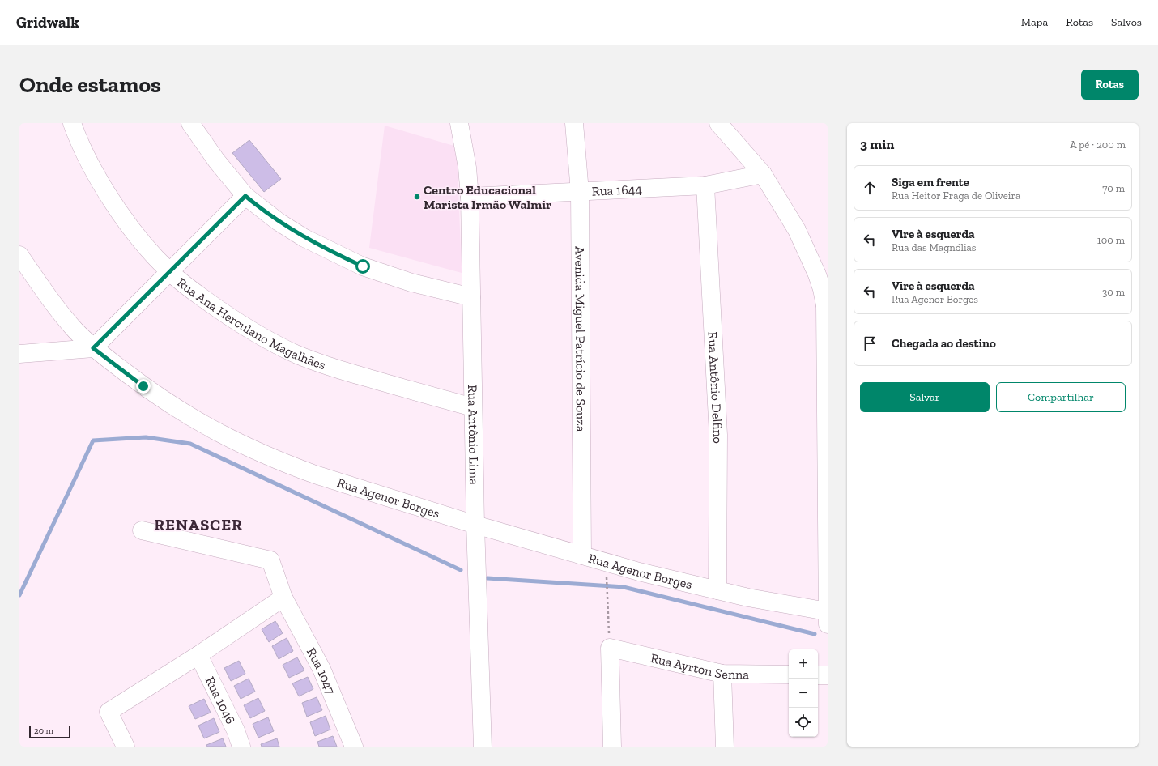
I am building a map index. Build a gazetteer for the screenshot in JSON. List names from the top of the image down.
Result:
{
  "streets": {
    "street": [
      "Rua 1644",
      "Rua Ana Herculano Magalhães",
      "Avenida Miguel Patrício de Souza",
      "Rua Antônio Delfino",
      "Rua Antônio Lima",
      "Rua Agenor Borges",
      "Rua Ayrton Senna",
      "Rua 1047",
      "Rua 1046"
    ]
  },
  "crossings": [
    ["Rua 1644", "Avenida Miguel Patrício de Souza"],
    ["Rua 1644", "Rua Antônio Delfino"],
    ["Rua 1644", "Rua Antônio Lima"],
    ["Rua Ana Herculano Magalhães", "Rua Antônio Lima"],
    ["Avenida Miguel Patrício de Souza", "Rua Agenor Borges"],
    ["Rua Antônio Delfino", "Rua Agenor Borges"],
    ["Rua Antônio Lima", "Rua Agenor Borges"]
  ],
  "districts": ["RENASCER"],
  "places": ["Centro Educacional Marista Irmão Walmir"],
  "scale_bar": "20 m",
  "page": {
    "header": "Gridwalk",
    "nav": ["Mapa", "Rotas", "Salvos"],
    "buttons": [
      "Rotas",
      ["Salvar", "Compartilhar"]
    ],
    "title": "Onde estamos",
    "heading": ["3 min", "A pé · 200 m"],
    "list": [
      ["Siga em frente", "Rua Heitor Fraga de Oliveira", "70 m"],
      ["Vire à esquerda", "Rua das Magnólias", "100 m"],
      ["Vire à esquerda", "Rua Agenor Borges", "30 m"],
      "Chegada ao destino"
    ],
    "map_buttons": ["+", "−"],
    "scale": "20 m"
  }
}
